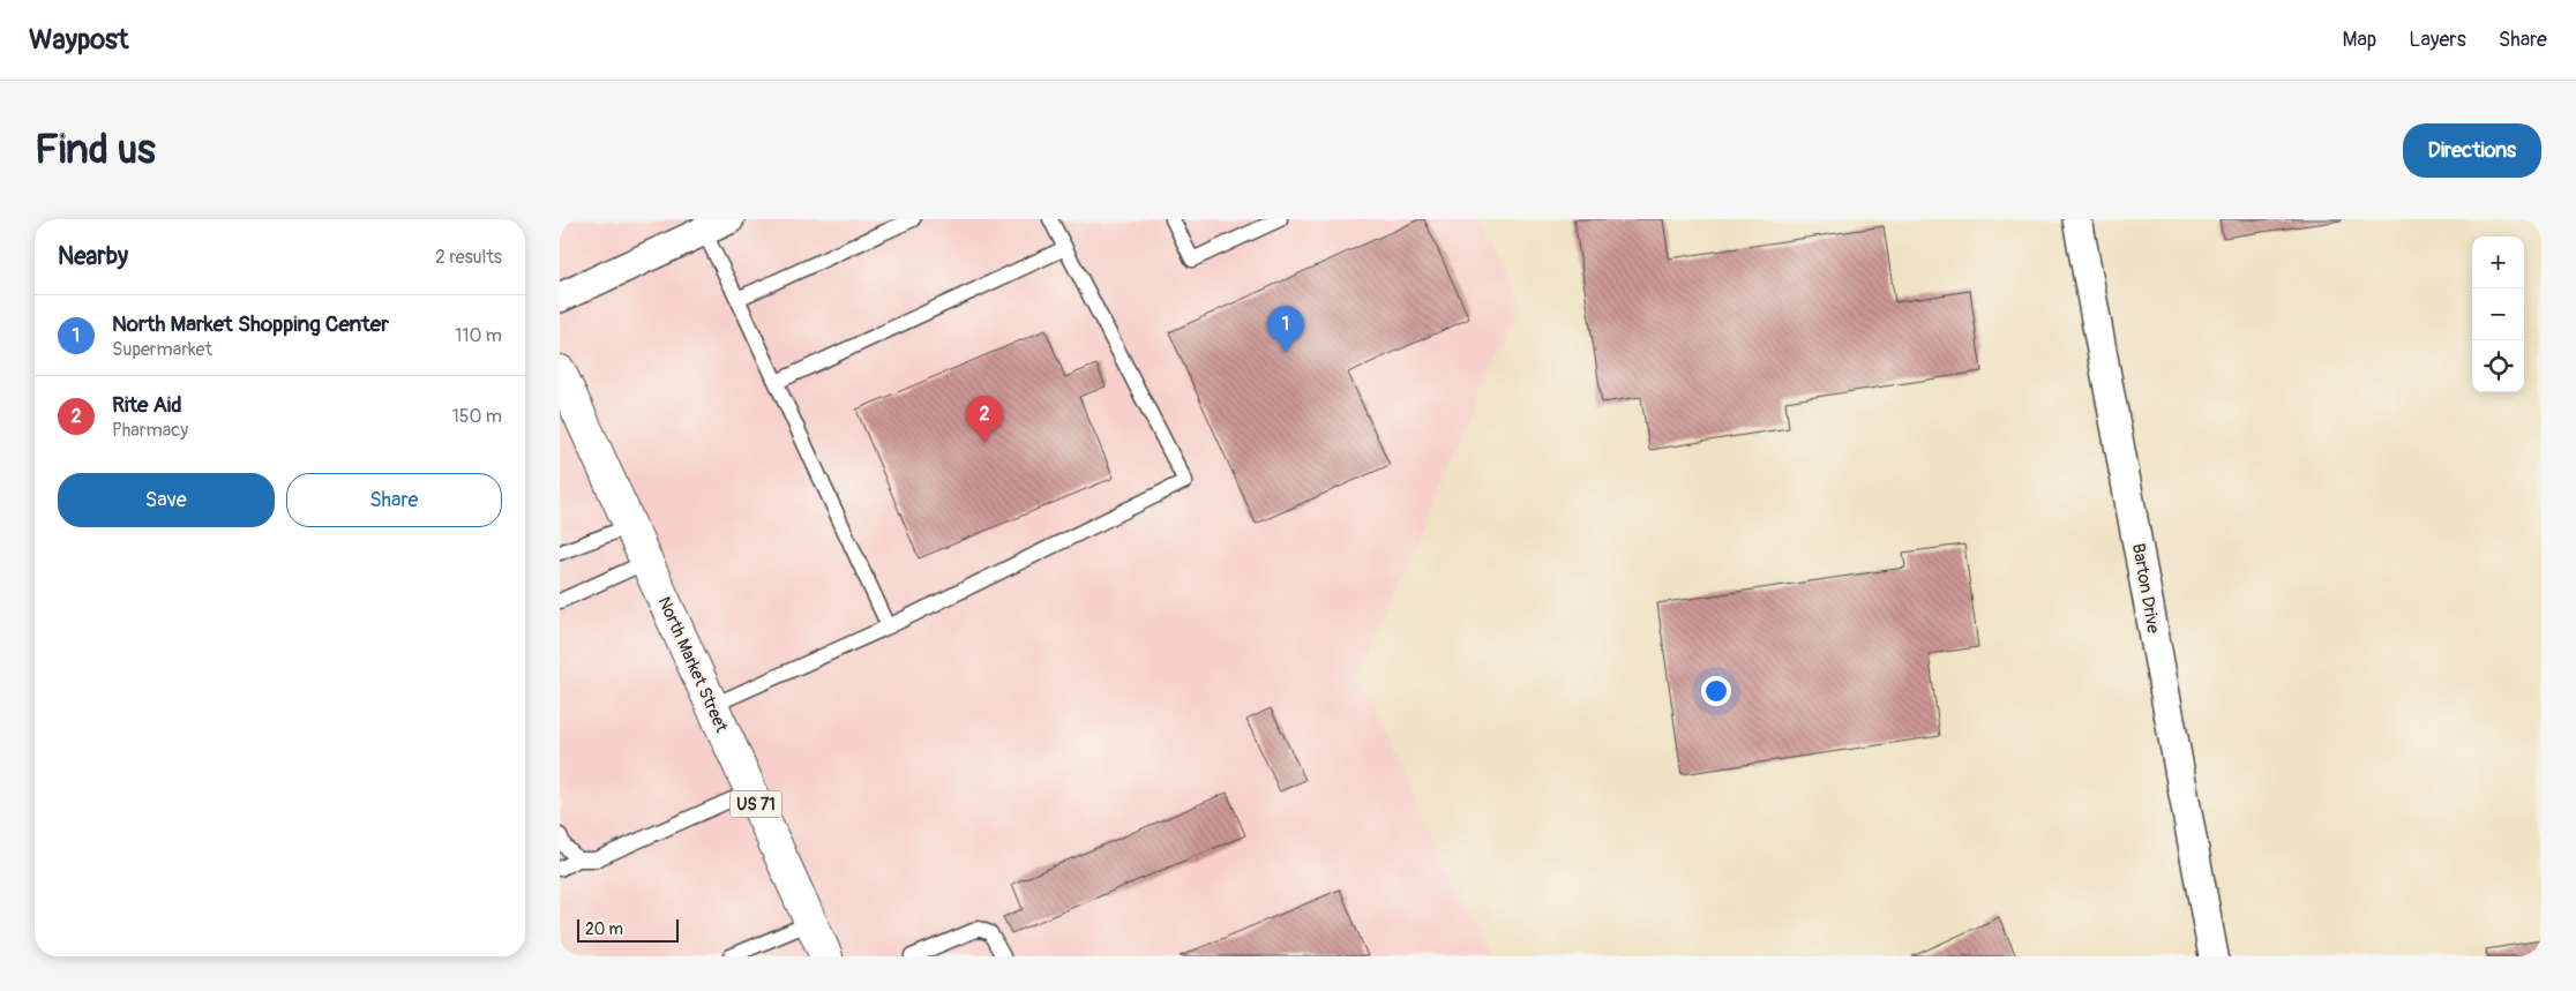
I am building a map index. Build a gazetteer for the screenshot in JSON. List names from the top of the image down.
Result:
{
  "streets": {
    "main road": ["North Market Street", "US 71"],
    "street": ["Barton Drive"]
  },
  "scale_bar": "20 m",
  "page": {
    "header": "Waypost",
    "nav": ["Map", "Layers", "Share"],
    "buttons": [
      "Directions",
      ["Save", "Share"]
    ],
    "title": "Find us",
    "heading": ["Nearby", "2 results"],
    "map_buttons": ["+", "−"],
    "list": [
      {
        "mark": "1",
        "name": "North Market Shopping Center",
        "note": "Supermarket",
        "value": "110 m"
      },
      {
        "mark": "2",
        "name": "Rite Aid",
        "note": "Pharmacy",
        "value": "150 m"
      }
    ],
    "pins": ["1", "2"],
    "scale": "20 m"
  }
}
